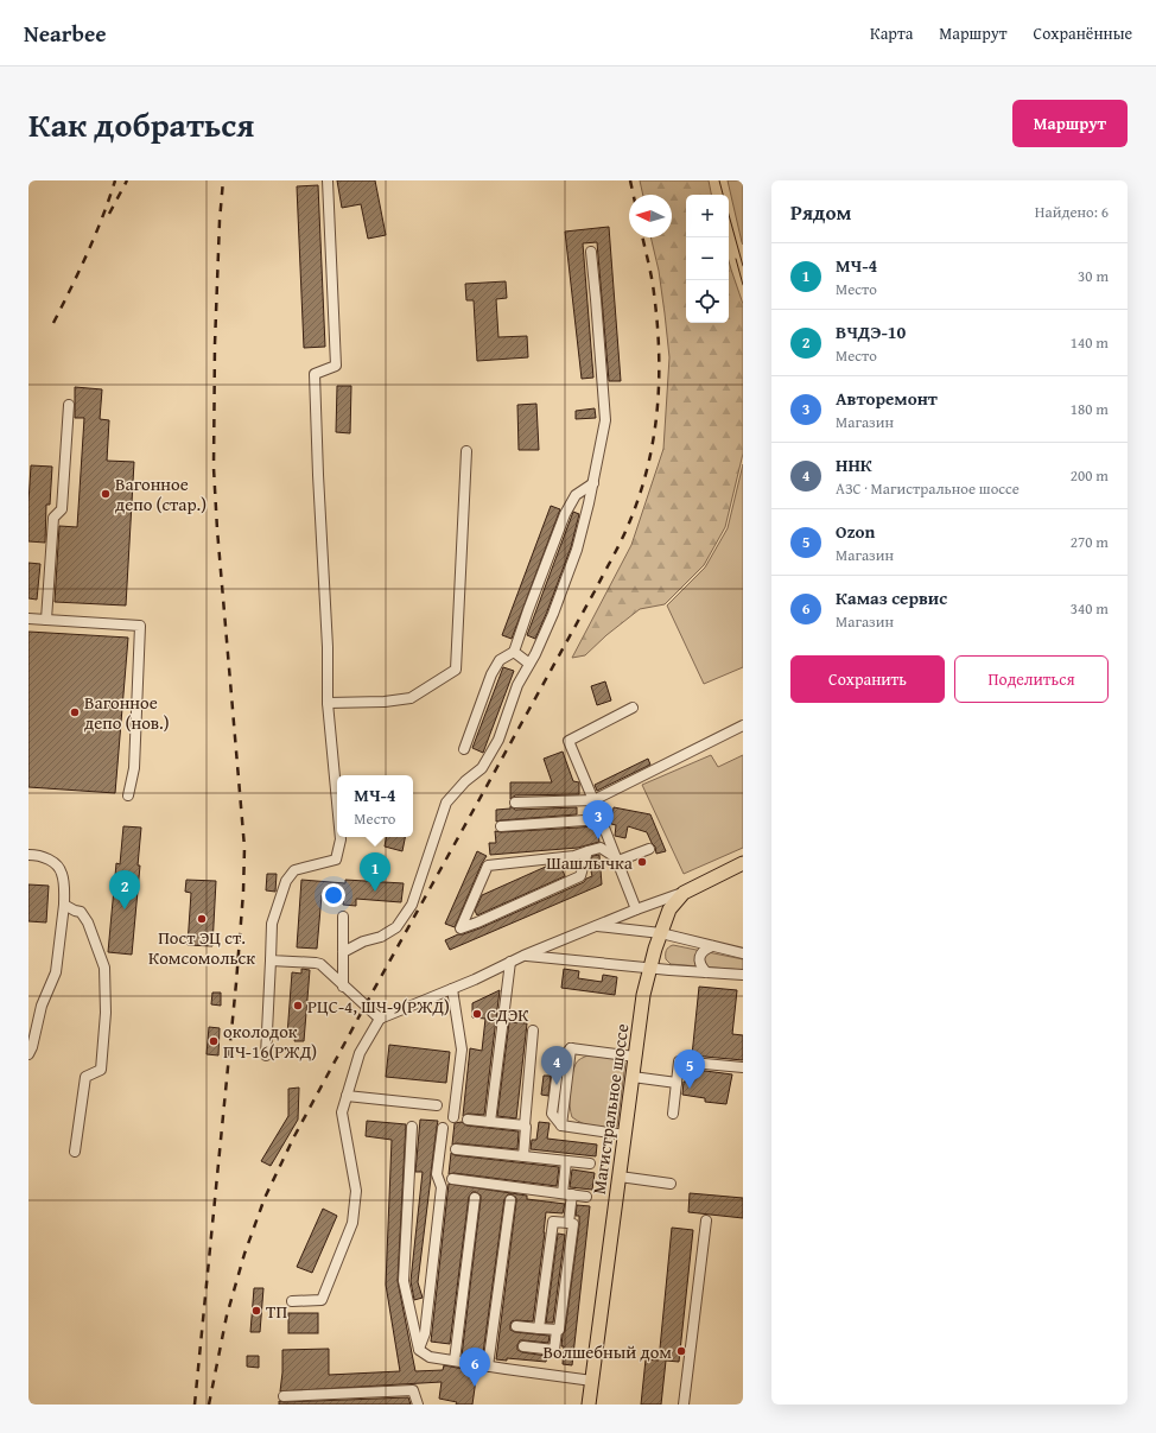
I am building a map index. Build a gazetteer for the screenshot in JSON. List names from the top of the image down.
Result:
{
  "streets": {
    "main road": ["Магистральное шоссе"]
  },
  "places": [
    "Вагонное депо (стар.)",
    "Вагонное депо (нов.)",
    "Шашлычка",
    "Пост ЭЦ ст. Комсомольск",
    "РЦС-4, ШЧ-9(РЖД)",
    "СДЭК",
    "околодок ПЧ-16(РЖД)",
    "ТП",
    "Волшебный дом"
  ],
  "north": "left",
  "page": {
    "header": "Nearbee",
    "nav": ["Карта", "Маршрут", "Сохранённые"],
    "title": "Как добраться",
    "buttons": [
      "Маршрут",
      ["Сохранить", "Поделиться"]
    ],
    "heading": ["Рядом", "Найдено: 6"],
    "map_buttons": ["+", "−"],
    "list": [
      {
        "mark": "1",
        "name": "МЧ-4",
        "note": "Место",
        "value": "30 m"
      },
      {
        "mark": "2",
        "name": "ВЧДЭ-10",
        "note": "Место",
        "value": "140 m"
      },
      {
        "mark": "3",
        "name": "Авторемонт",
        "note": "Магазин",
        "value": "180 m"
      },
      {
        "mark": "4",
        "name": "ННК",
        "note": "АЗС · Магистральное шоссе",
        "value": "200 m"
      },
      {
        "mark": "5",
        "name": "Ozon",
        "note": "Магазин",
        "value": "270 m"
      },
      {
        "mark": "6",
        "name": "Камаз сервис",
        "note": "Магазин",
        "value": "340 m"
      }
    ],
    "popup": ["МЧ-4", "Место"],
    "pins": [
      "3",
      "1",
      "2",
      "4",
      "5",
      "6"
    ]
  }
}
